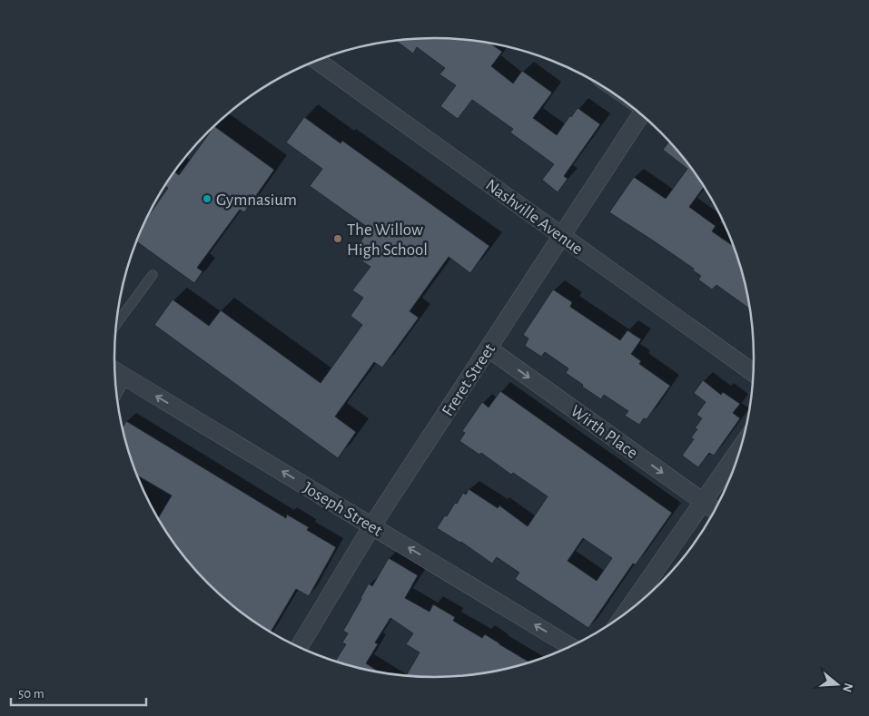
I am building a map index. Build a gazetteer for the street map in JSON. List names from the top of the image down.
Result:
{
  "streets": {
    "street": [
      "Nashville Avenue",
      "Freret Street",
      "Wirth Place",
      "Joseph Street"
    ]
  },
  "crossings": [
    ["Nashville Avenue", "Freret Street"],
    ["Freret Street", "Wirth Place"],
    ["Freret Street", "Joseph Street"]
  ],
  "one_way": ["Wirth Place", "Joseph Street"],
  "places": ["Gymnasium", "The Willow High School"],
  "scale_bar": "50 m",
  "north": "right"
}
